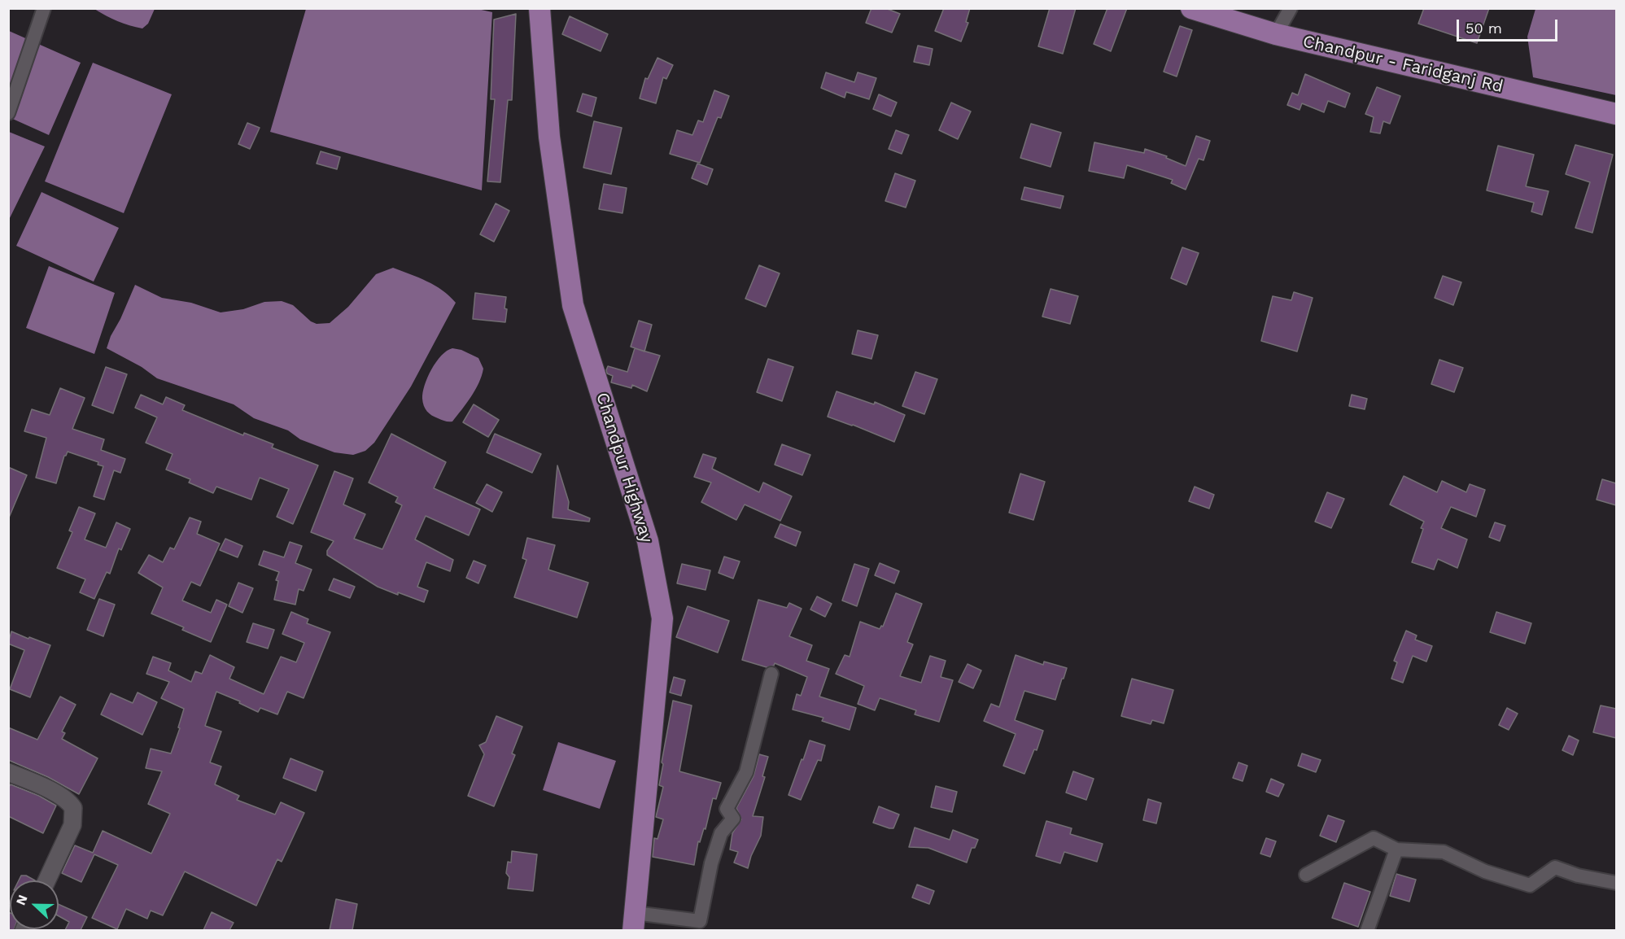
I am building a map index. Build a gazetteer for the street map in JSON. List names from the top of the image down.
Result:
{
  "streets": {
    "main road": ["Chandpur - Faridganj Rd", "Chandpur Highway"]
  },
  "scale_bar": "50 m",
  "north": "left"
}
